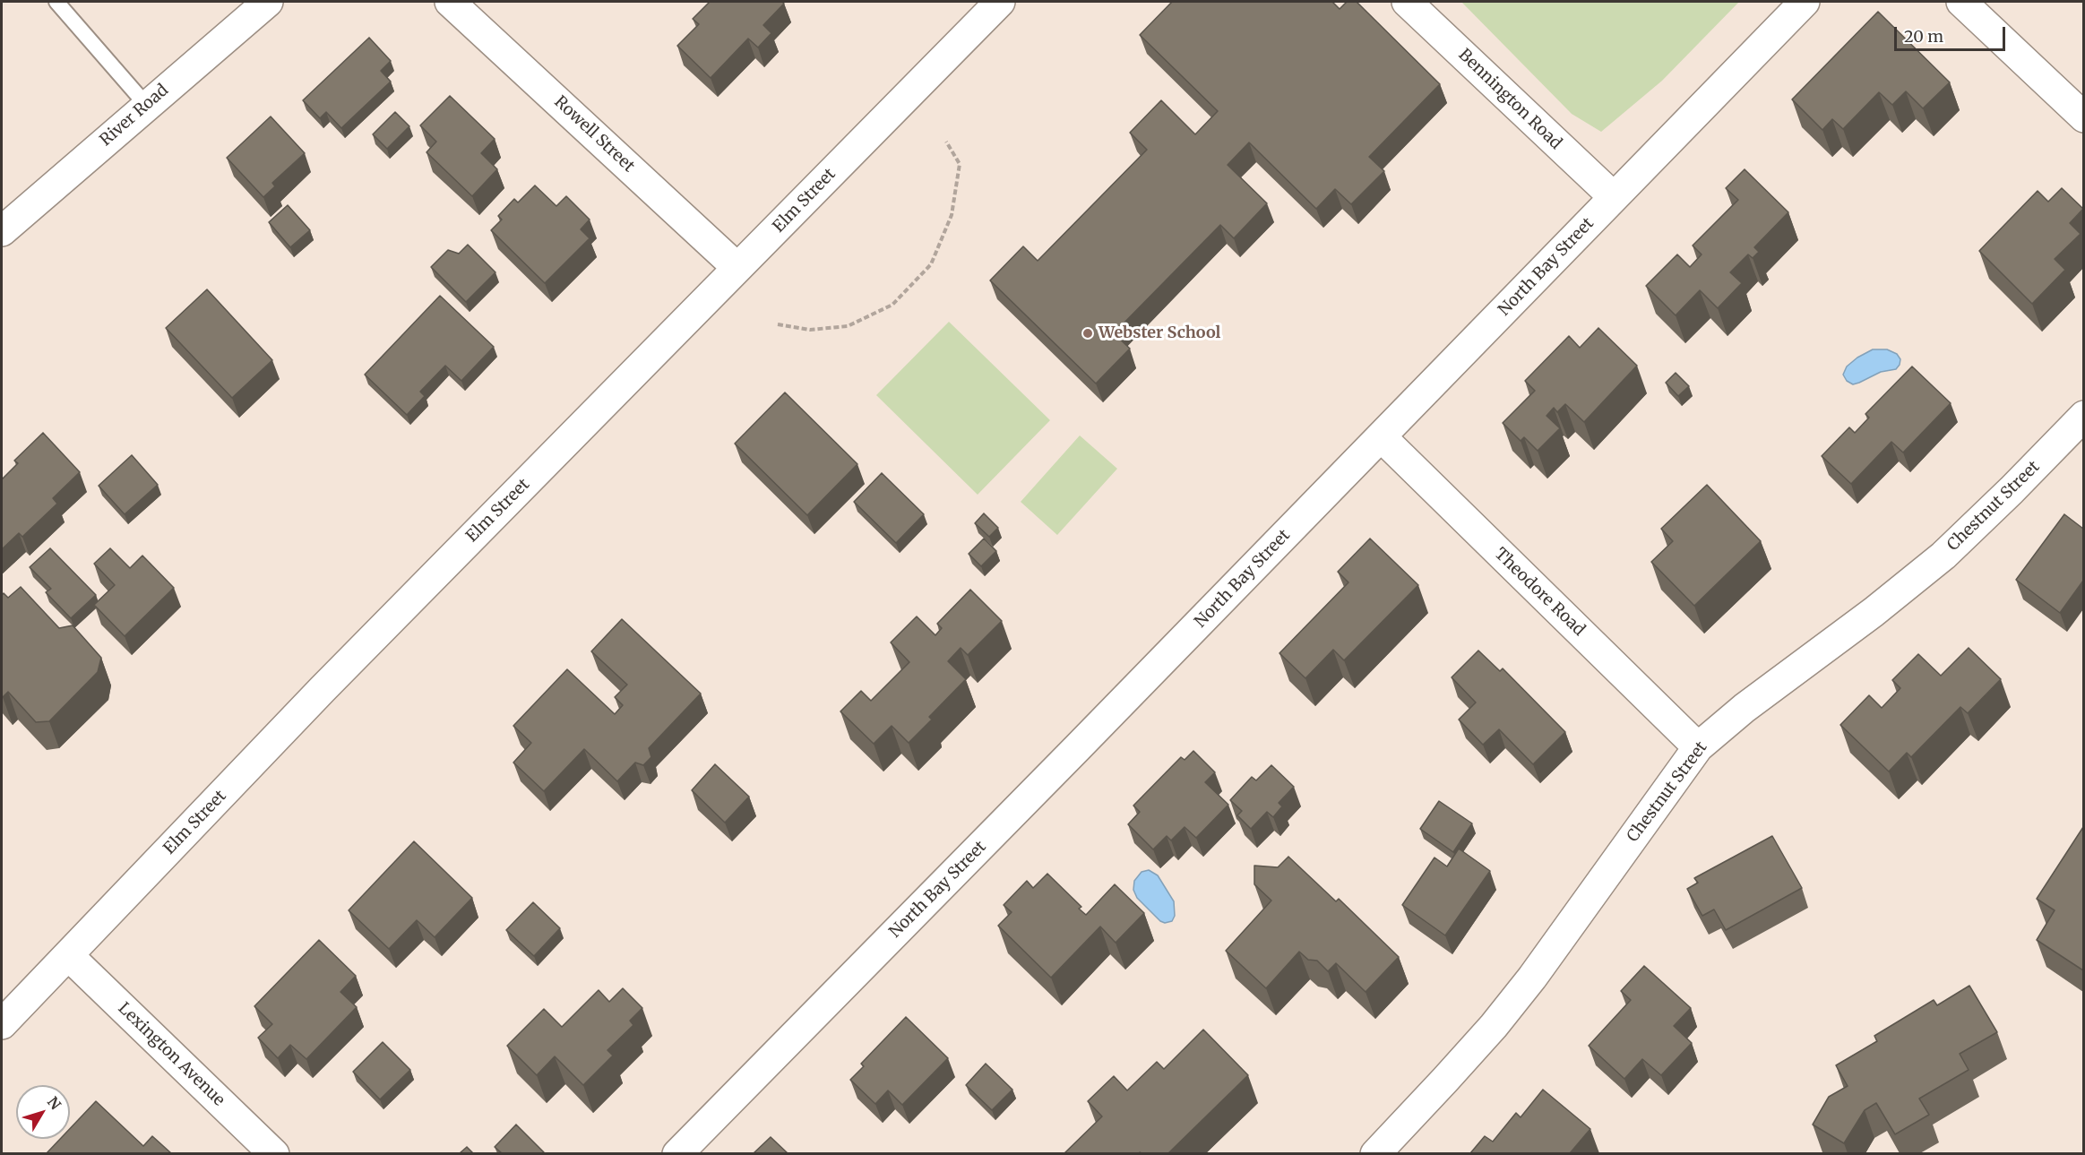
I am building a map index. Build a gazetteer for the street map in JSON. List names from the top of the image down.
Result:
{
  "streets": {
    "street": [
      "Bennington Road",
      "River Road",
      "Rowell Street",
      "Elm Street",
      "North Bay Street",
      "Chestnut Street",
      "Theodore Road",
      "Lexington Avenue"
    ]
  },
  "crossings": [
    ["Bennington Road", "North Bay Street"],
    ["Rowell Street", "Elm Street"],
    ["Elm Street", "Lexington Avenue"],
    ["North Bay Street", "Theodore Road"],
    ["Chestnut Street", "Theodore Road"]
  ],
  "places": ["Webster School"],
  "scale_bar": "20 m",
  "north": "top right"
}
